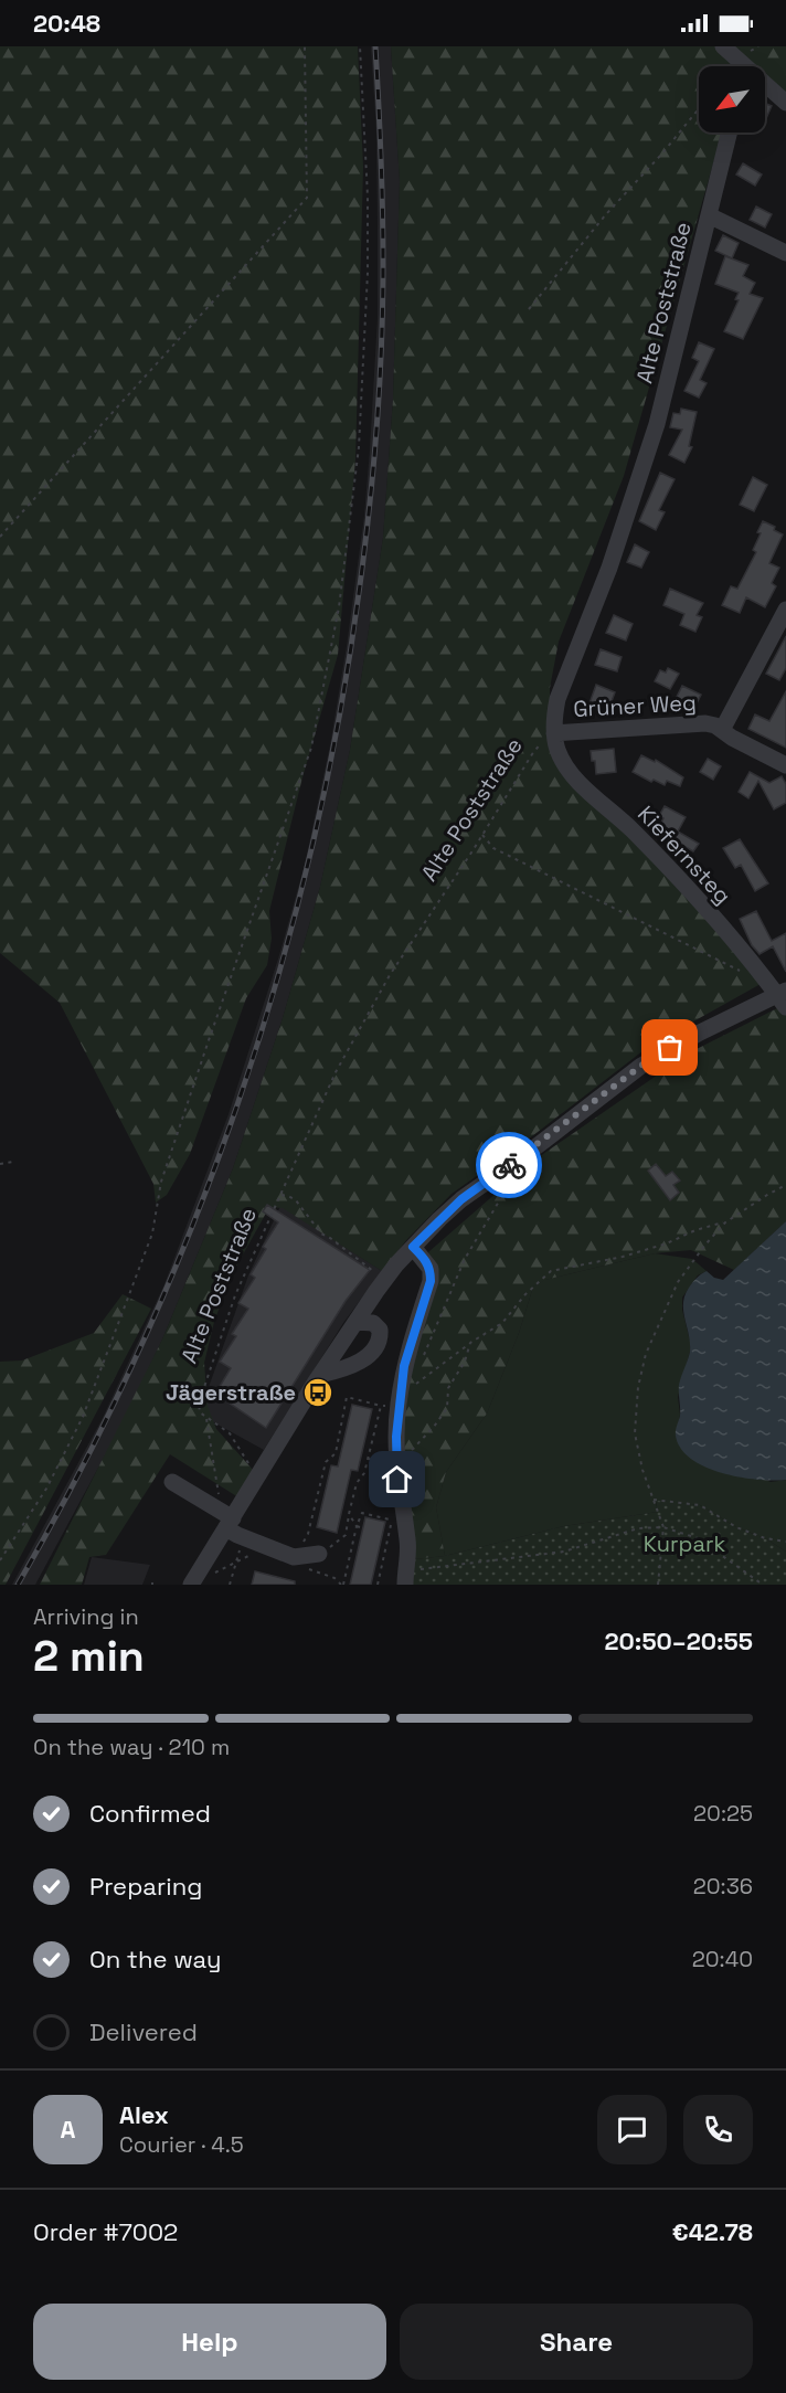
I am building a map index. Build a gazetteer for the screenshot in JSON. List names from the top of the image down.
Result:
{
  "streets": {
    "street": ["Alte Poststraße", "Grüner Weg", "Kiefernsteg"]
  },
  "crossings": [
    ["Alte Poststraße", "Grüner Weg"],
    ["Alte Poststraße", "Kiefernsteg"],
    ["Grüner Weg", "Kiefernsteg"]
  ],
  "parks": ["Kurpark"],
  "places": {
    "bus stop": ["Jägerstraße"]
  },
  "north": "bottom left",
  "page": {
    "status": "20:48",
    "heading": ["2 min", "Arriving in", "20:50–20:55"],
    "panel": [
      "Alex",
      "Courier · 4.5",
      "Order #7002",
      "€42.78"
    ],
    "bar": "On the way · 210 m",
    "list": [
      ["Confirmed", "20:25"],
      ["Preparing", "20:36"],
      ["On the way", "20:40"],
      "Delivered"
    ],
    "round": "A",
    "buttons": ["Help", "Share"]
  }
}
